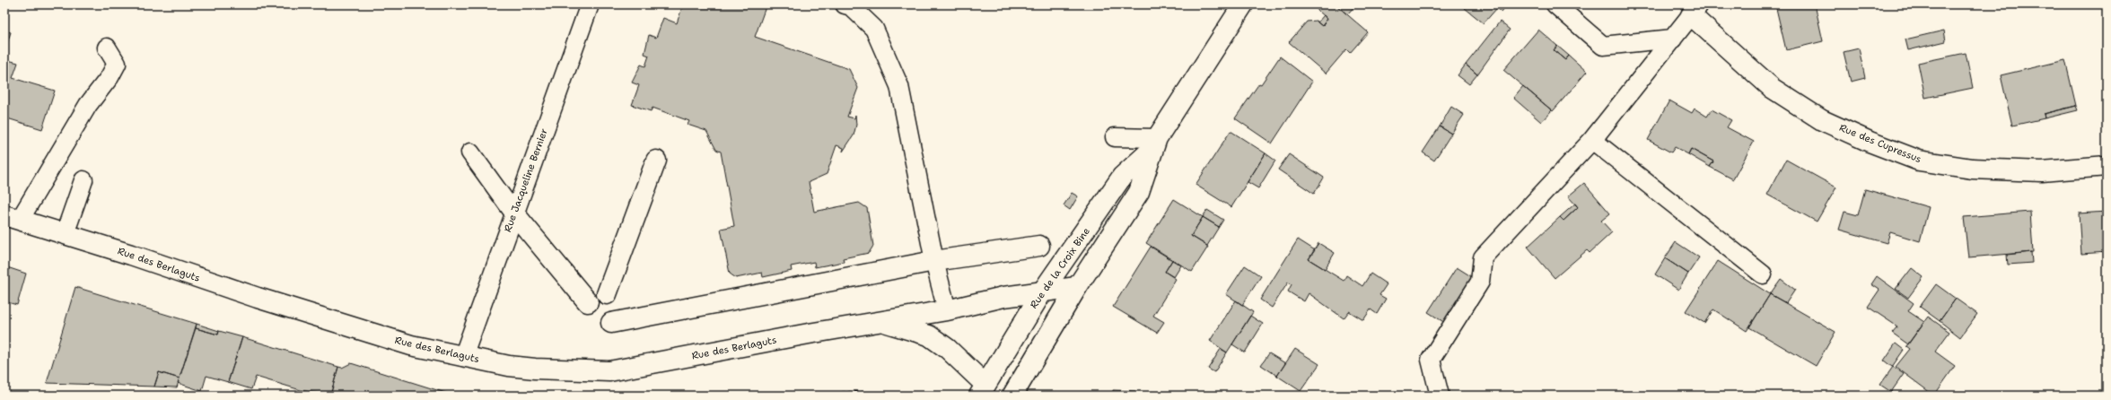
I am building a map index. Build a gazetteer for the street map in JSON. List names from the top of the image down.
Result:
{
  "streets": {
    "street": ["Rue des Cupressus", "Rue des Berlaguts", "Rue de la Croix Bine"],
    "lane": ["Rue Jacqueline Bernier"]
  },
  "crossings": [
    ["Rue Jacqueline Bernier", "Rue des Berlaguts"],
    ["Rue des Berlaguts", "Rue de la Croix Bine"]
  ]
}
